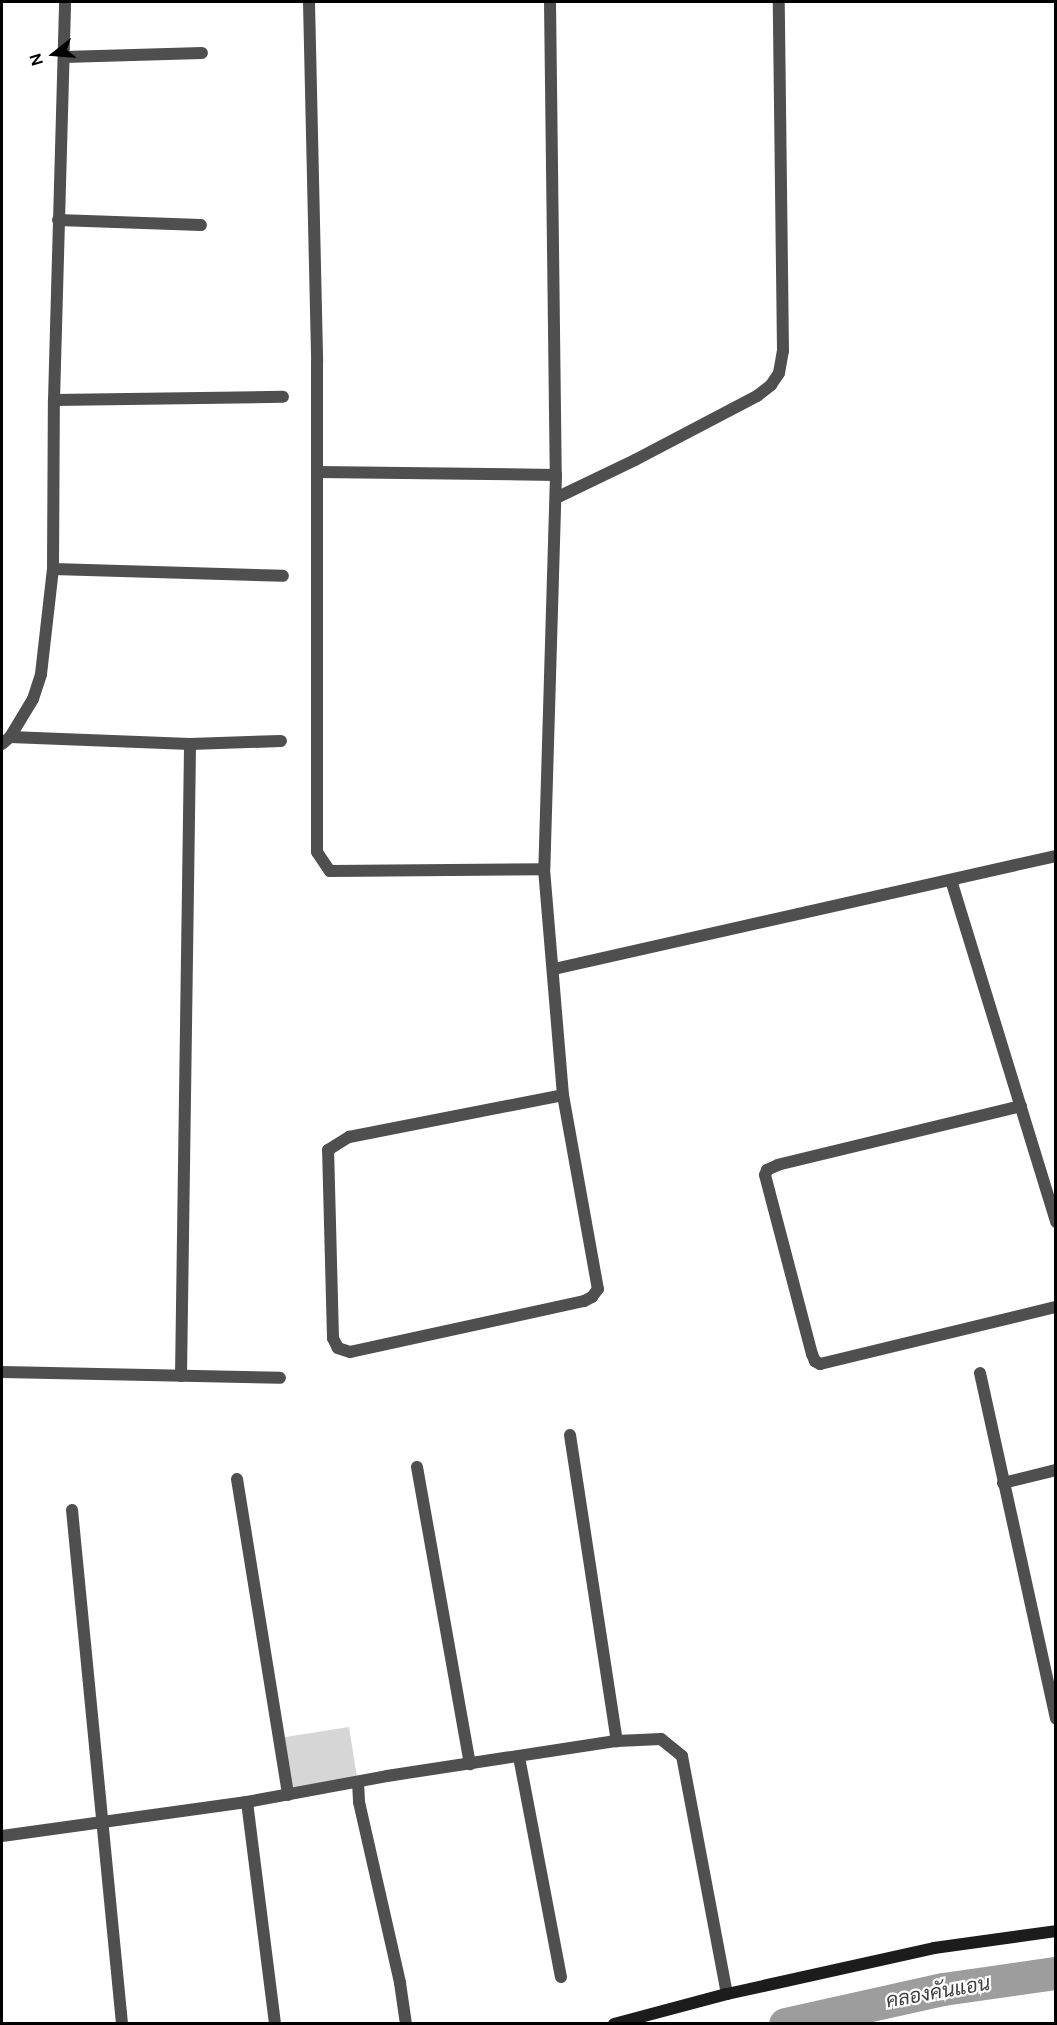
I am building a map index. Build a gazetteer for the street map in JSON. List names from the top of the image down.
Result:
{
  "water": ["คลองคันแอน"],
  "north": "left"
}
